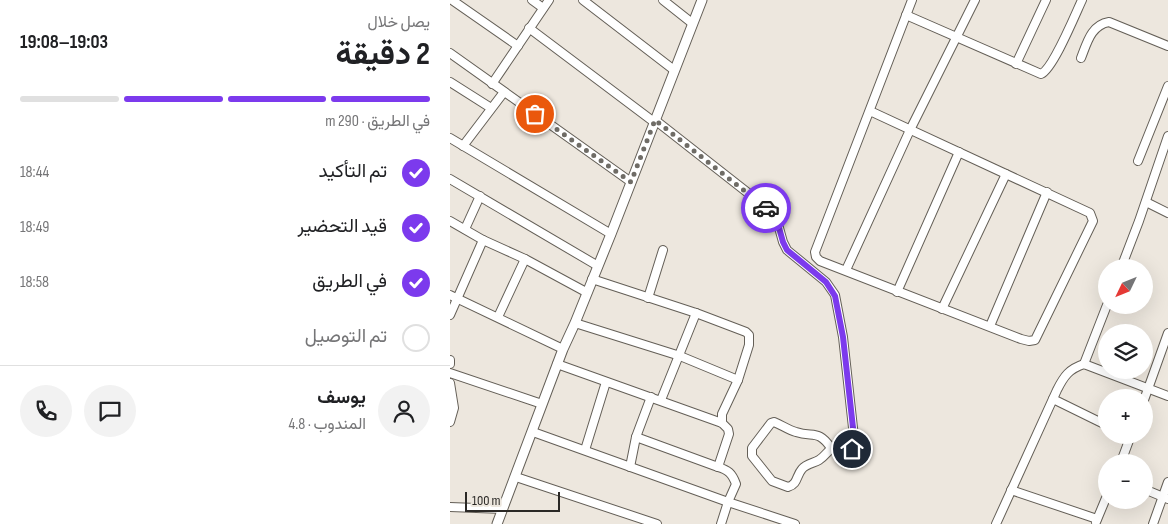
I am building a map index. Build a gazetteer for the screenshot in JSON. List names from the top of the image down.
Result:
{
  "scale_bar": "100 m",
  "north": "bottom left",
  "page": {
    "heading": ["2 دقيقة", "يصل خلال", "19:03–19:08"],
    "panel": ["يوسف", "المندوب · 4.8"],
    "bar": "في الطريق · 290 m",
    "list": [
      ["تم التأكيد", "18:44"],
      ["قيد التحضير", "18:49"],
      ["في الطريق", "18:58"],
      "تم التوصيل"
    ],
    "map_buttons": ["+", "−"],
    "scale": "100 m"
  }
}
